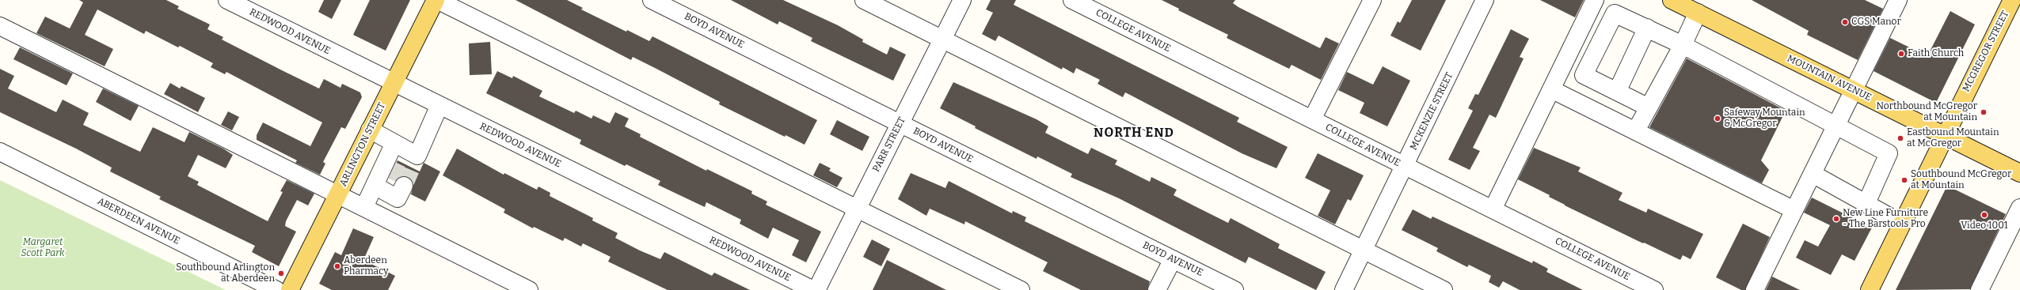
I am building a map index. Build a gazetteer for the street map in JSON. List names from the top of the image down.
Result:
{
  "streets": {
    "main road": ["MCGREGOR STREET", "MOUNTAIN AVENUE", "ARLINGTON STREET"],
    "street": [
      "BOYD AVENUE",
      "COLLEGE AVENUE",
      "REDWOOD AVENUE",
      "MCKENZIE STREET",
      "PARR STREET",
      "ABERDEEN AVENUE"
    ]
  },
  "crossings": [
    ["BOYD AVENUE", "PARR STREET"],
    ["COLLEGE AVENUE", "MCKENZIE STREET"],
    ["REDWOOD AVENUE", "ARLINGTON STREET"],
    ["MCGREGOR STREET", "MOUNTAIN AVENUE"]
  ],
  "districts": ["NORTH END"],
  "parks": ["Margaret Scott Park"],
  "places": [
    "CGS Manor",
    "Faith Church",
    "Northbound McGregor at Mountain",
    "Safeway Mountain & McGregor",
    "Eastbound Mountain at McGregor",
    "Southbound McGregor at Mountain",
    "Video 1001",
    "New Line Furniture - The Barstools Pro",
    "Aberdeen Pharmacy",
    "Southbound Arlington at Aberdeen"
  ]
}
